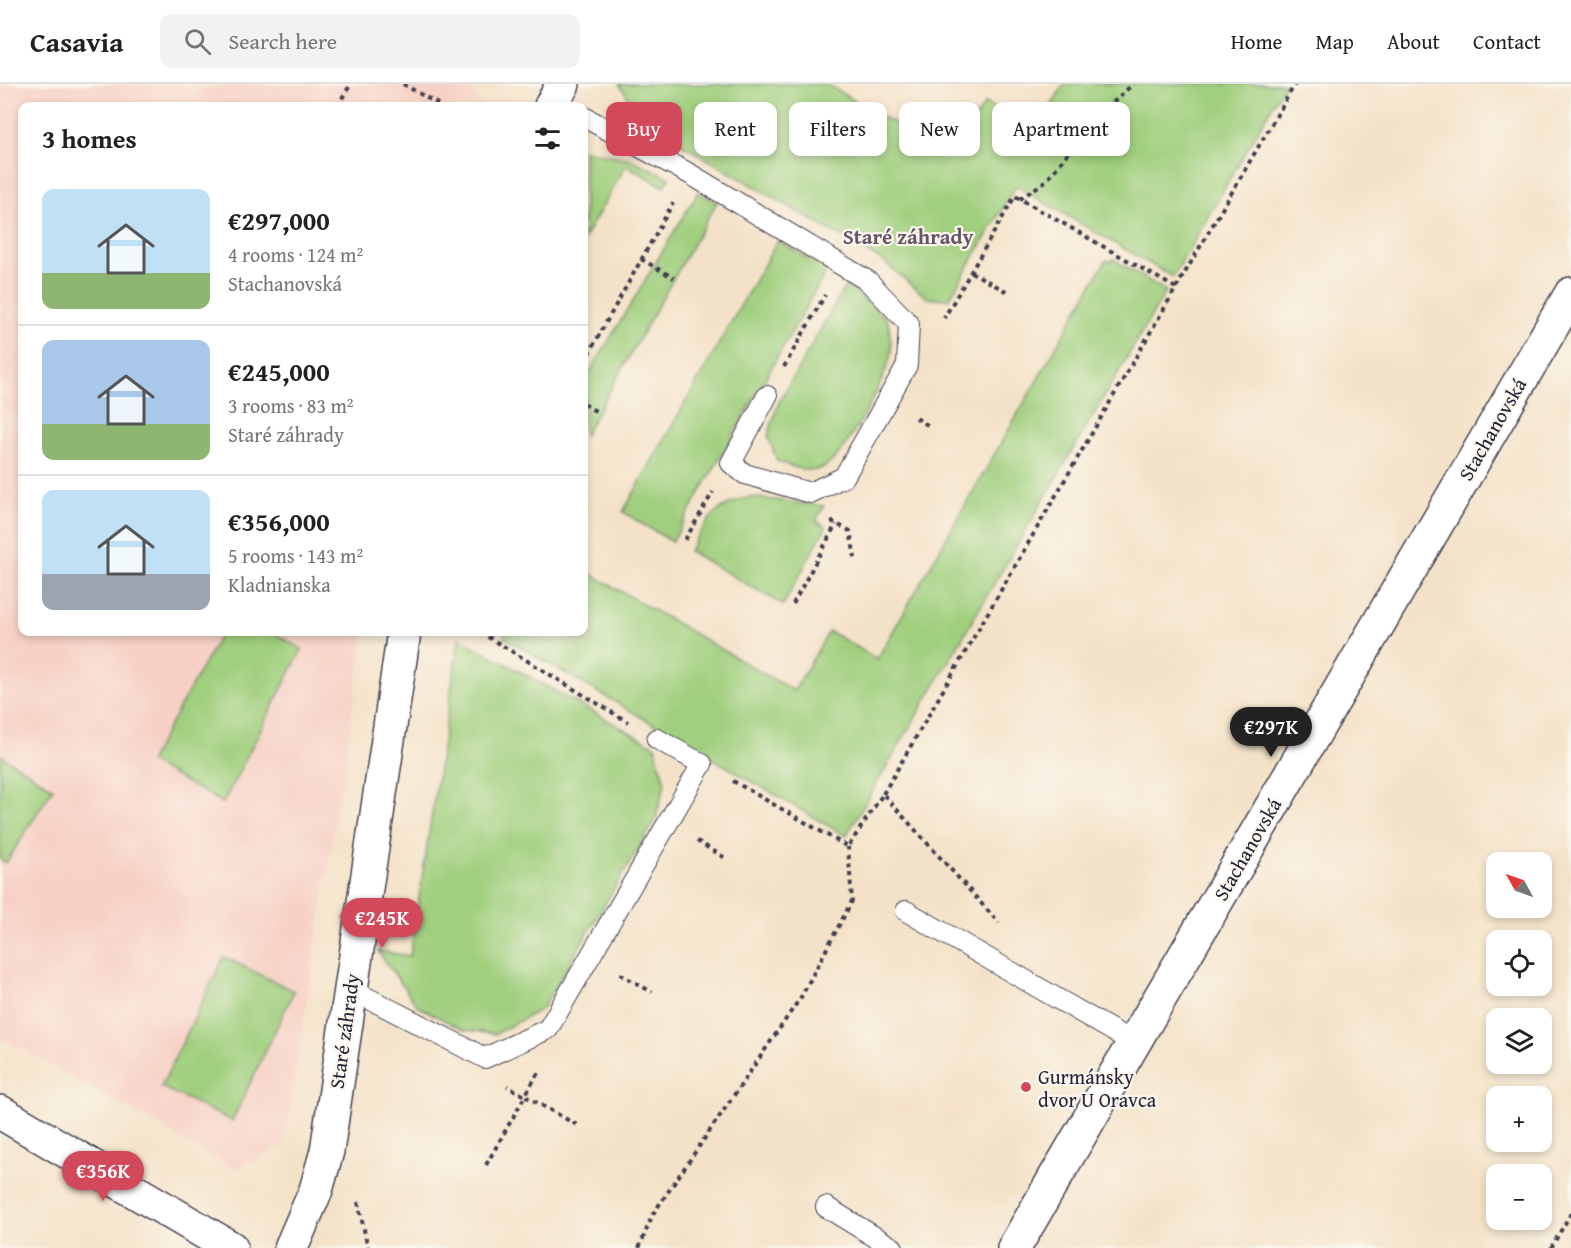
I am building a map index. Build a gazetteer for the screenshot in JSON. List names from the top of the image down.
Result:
{
  "streets": {
    "street": ["Stachanovská", "Staré záhrady"]
  },
  "districts": ["Staré záhrady"],
  "places": ["Gurmánsky dvor U Oravca"],
  "north": "top left",
  "page": {
    "header": "Casavia",
    "search": "Search here",
    "nav": [
      "Home",
      "Map",
      "About",
      "Contact"
    ],
    "chip": [
      "Buy",
      "Rent",
      "Filters",
      "New",
      "Apartment"
    ],
    "heading": "3 homes",
    "list": [
      {
        "name": "€297,000",
        "note": "4 rooms · 124 m² · Stachanovská"
      },
      {
        "name": "€245,000",
        "note": "3 rooms · 83 m² · Staré záhrady"
      },
      {
        "name": "€356,000",
        "note": "5 rooms · 143 m² · Kladnianska"
      }
    ],
    "price": ["€297K", "€245K", "€356K"],
    "map_buttons": ["+", "−"]
  }
}
